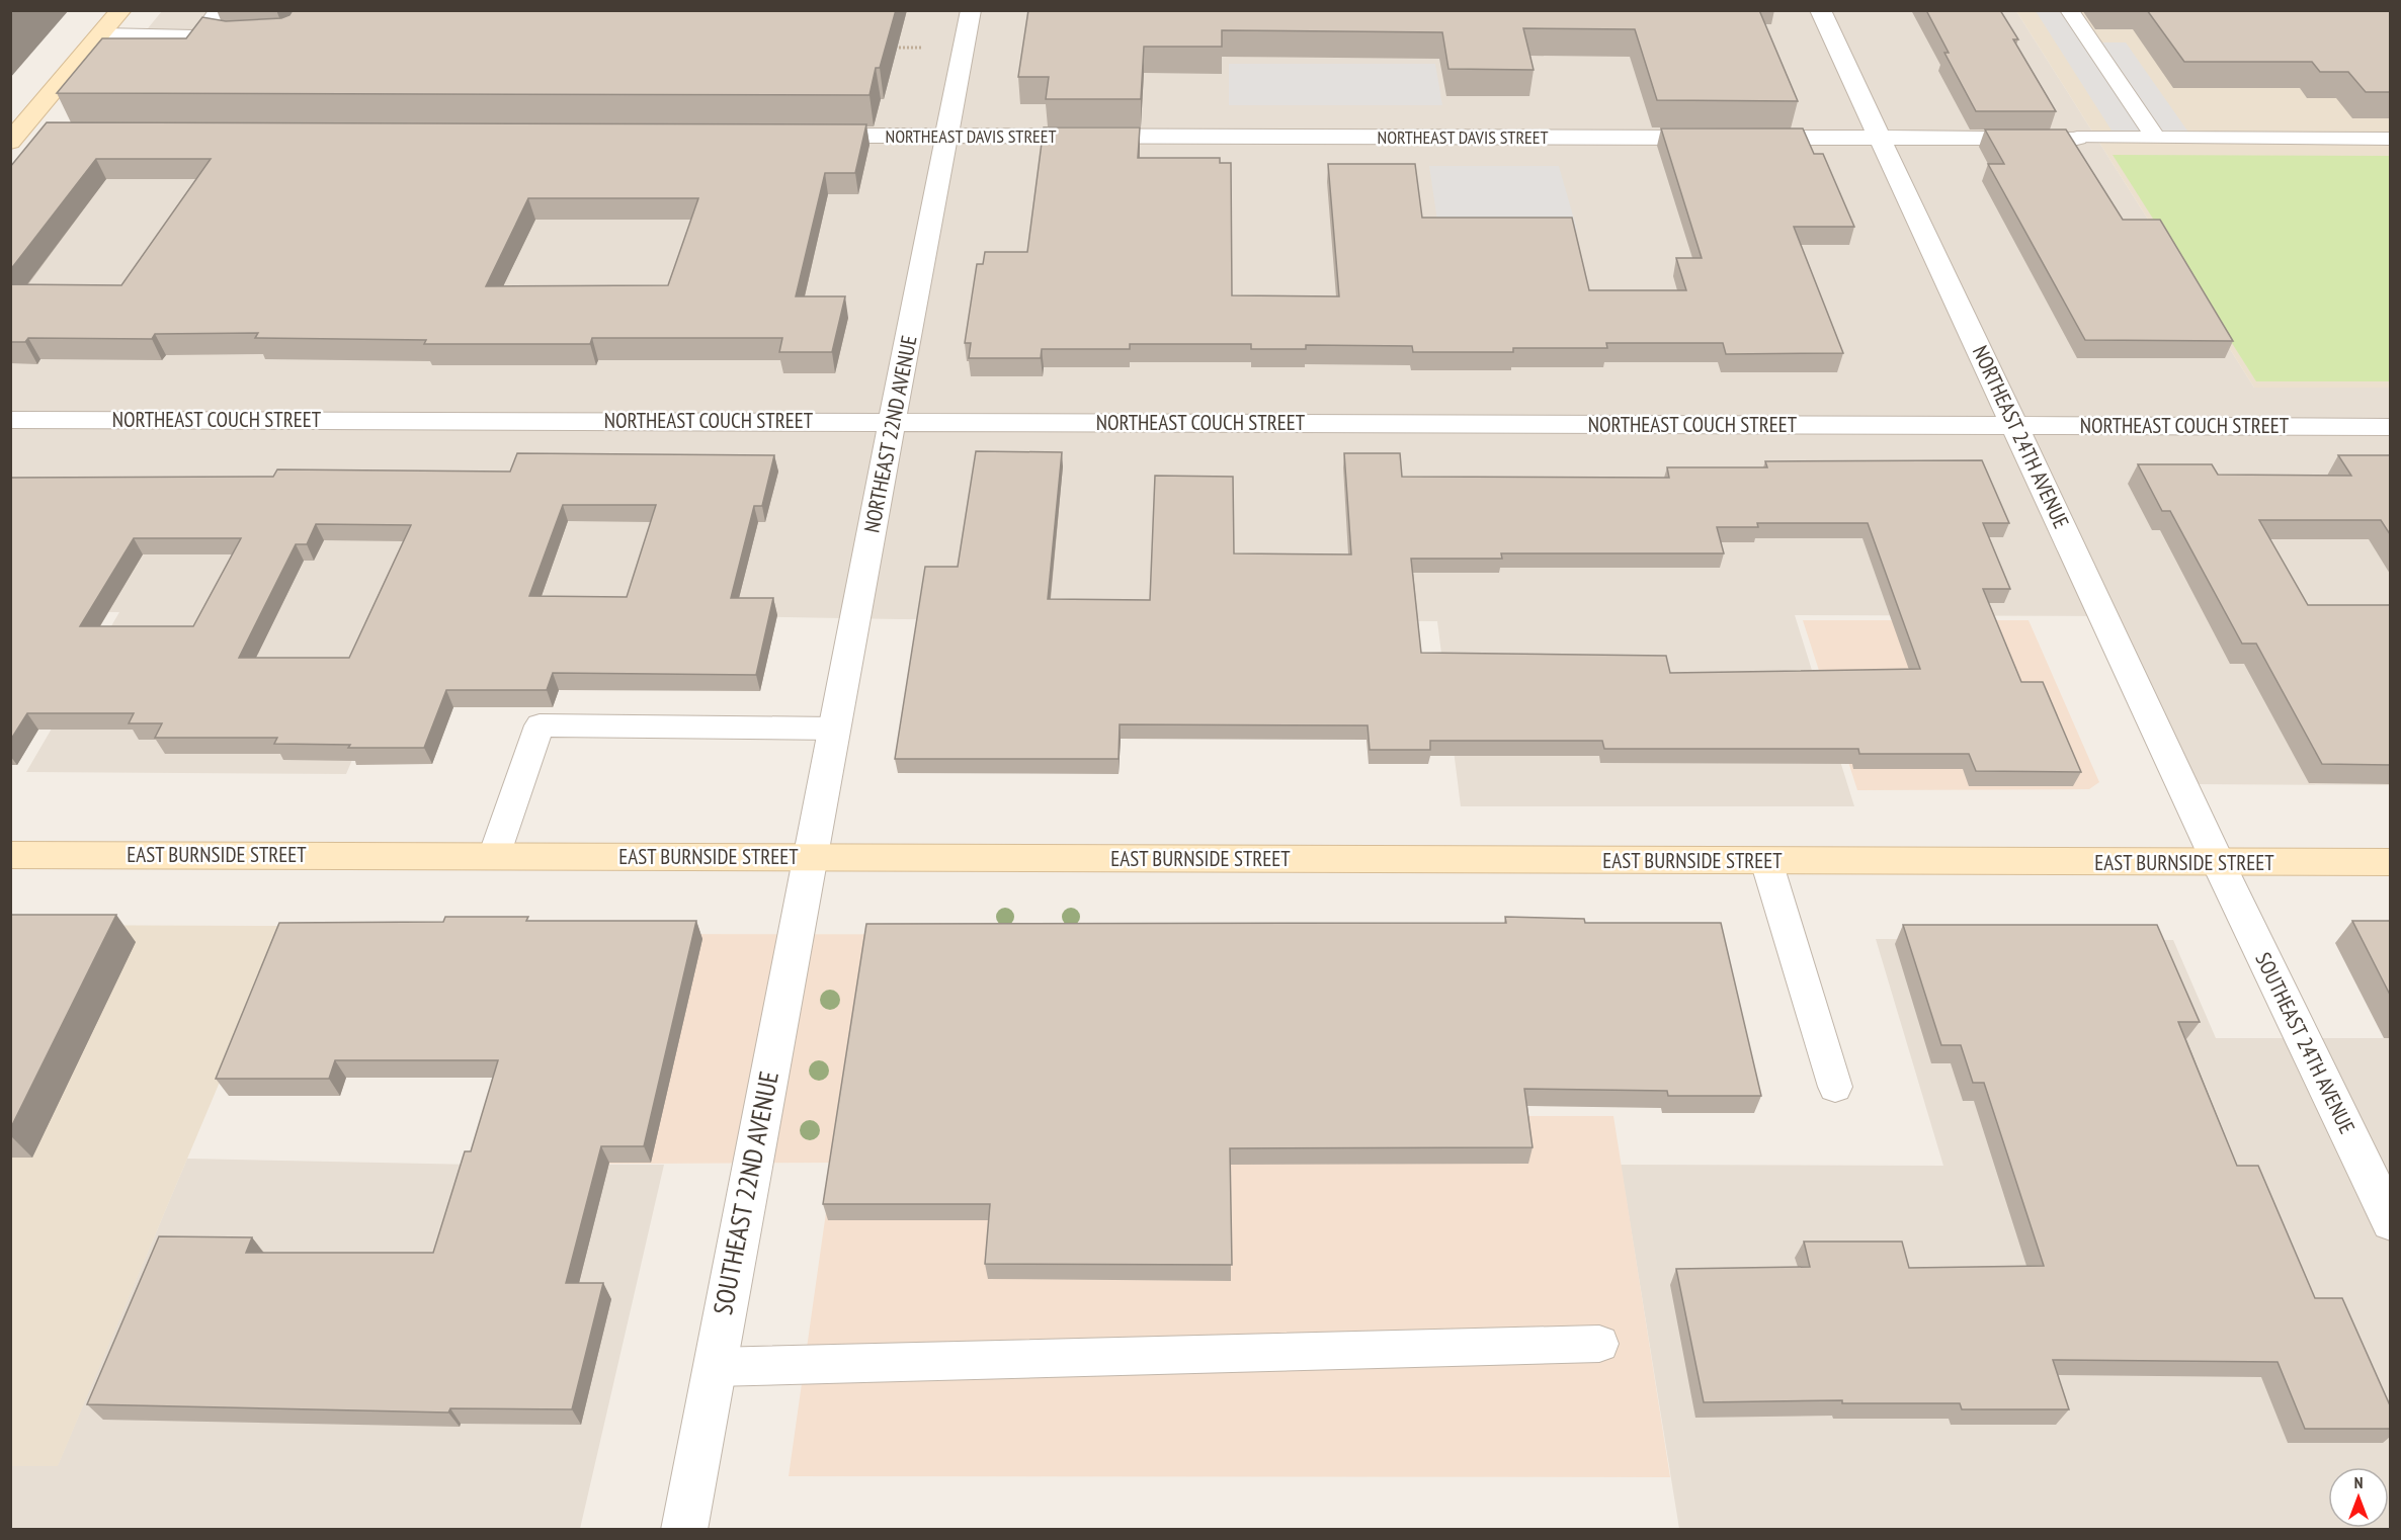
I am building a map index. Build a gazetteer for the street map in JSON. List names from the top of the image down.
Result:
{
  "streets": {
    "main road": ["EAST BURNSIDE STREET"],
    "street": [
      "NORTHEAST DAVIS STREET",
      "NORTHEAST COUCH STREET",
      "NORTHEAST 22ND AVENUE",
      "NORTHEAST 24TH AVENUE",
      "SOUTHEAST 24TH AVENUE",
      "SOUTHEAST 22ND AVENUE"
    ]
  },
  "crossings": [
    ["NORTHEAST DAVIS STREET", "NORTHEAST 22ND AVENUE"],
    ["NORTHEAST DAVIS STREET", "NORTHEAST 24TH AVENUE"],
    ["NORTHEAST COUCH STREET", "NORTHEAST 22ND AVENUE"],
    ["NORTHEAST COUCH STREET", "NORTHEAST 24TH AVENUE"],
    ["NORTHEAST 22ND AVENUE", "EAST BURNSIDE STREET"],
    ["NORTHEAST 22ND AVENUE", "SOUTHEAST 22ND AVENUE"],
    ["NORTHEAST 24TH AVENUE", "EAST BURNSIDE STREET"],
    ["NORTHEAST 24TH AVENUE", "SOUTHEAST 24TH AVENUE"],
    ["EAST BURNSIDE STREET", "SOUTHEAST 24TH AVENUE"],
    ["EAST BURNSIDE STREET", "SOUTHEAST 22ND AVENUE"]
  ],
  "north": "top"
}
